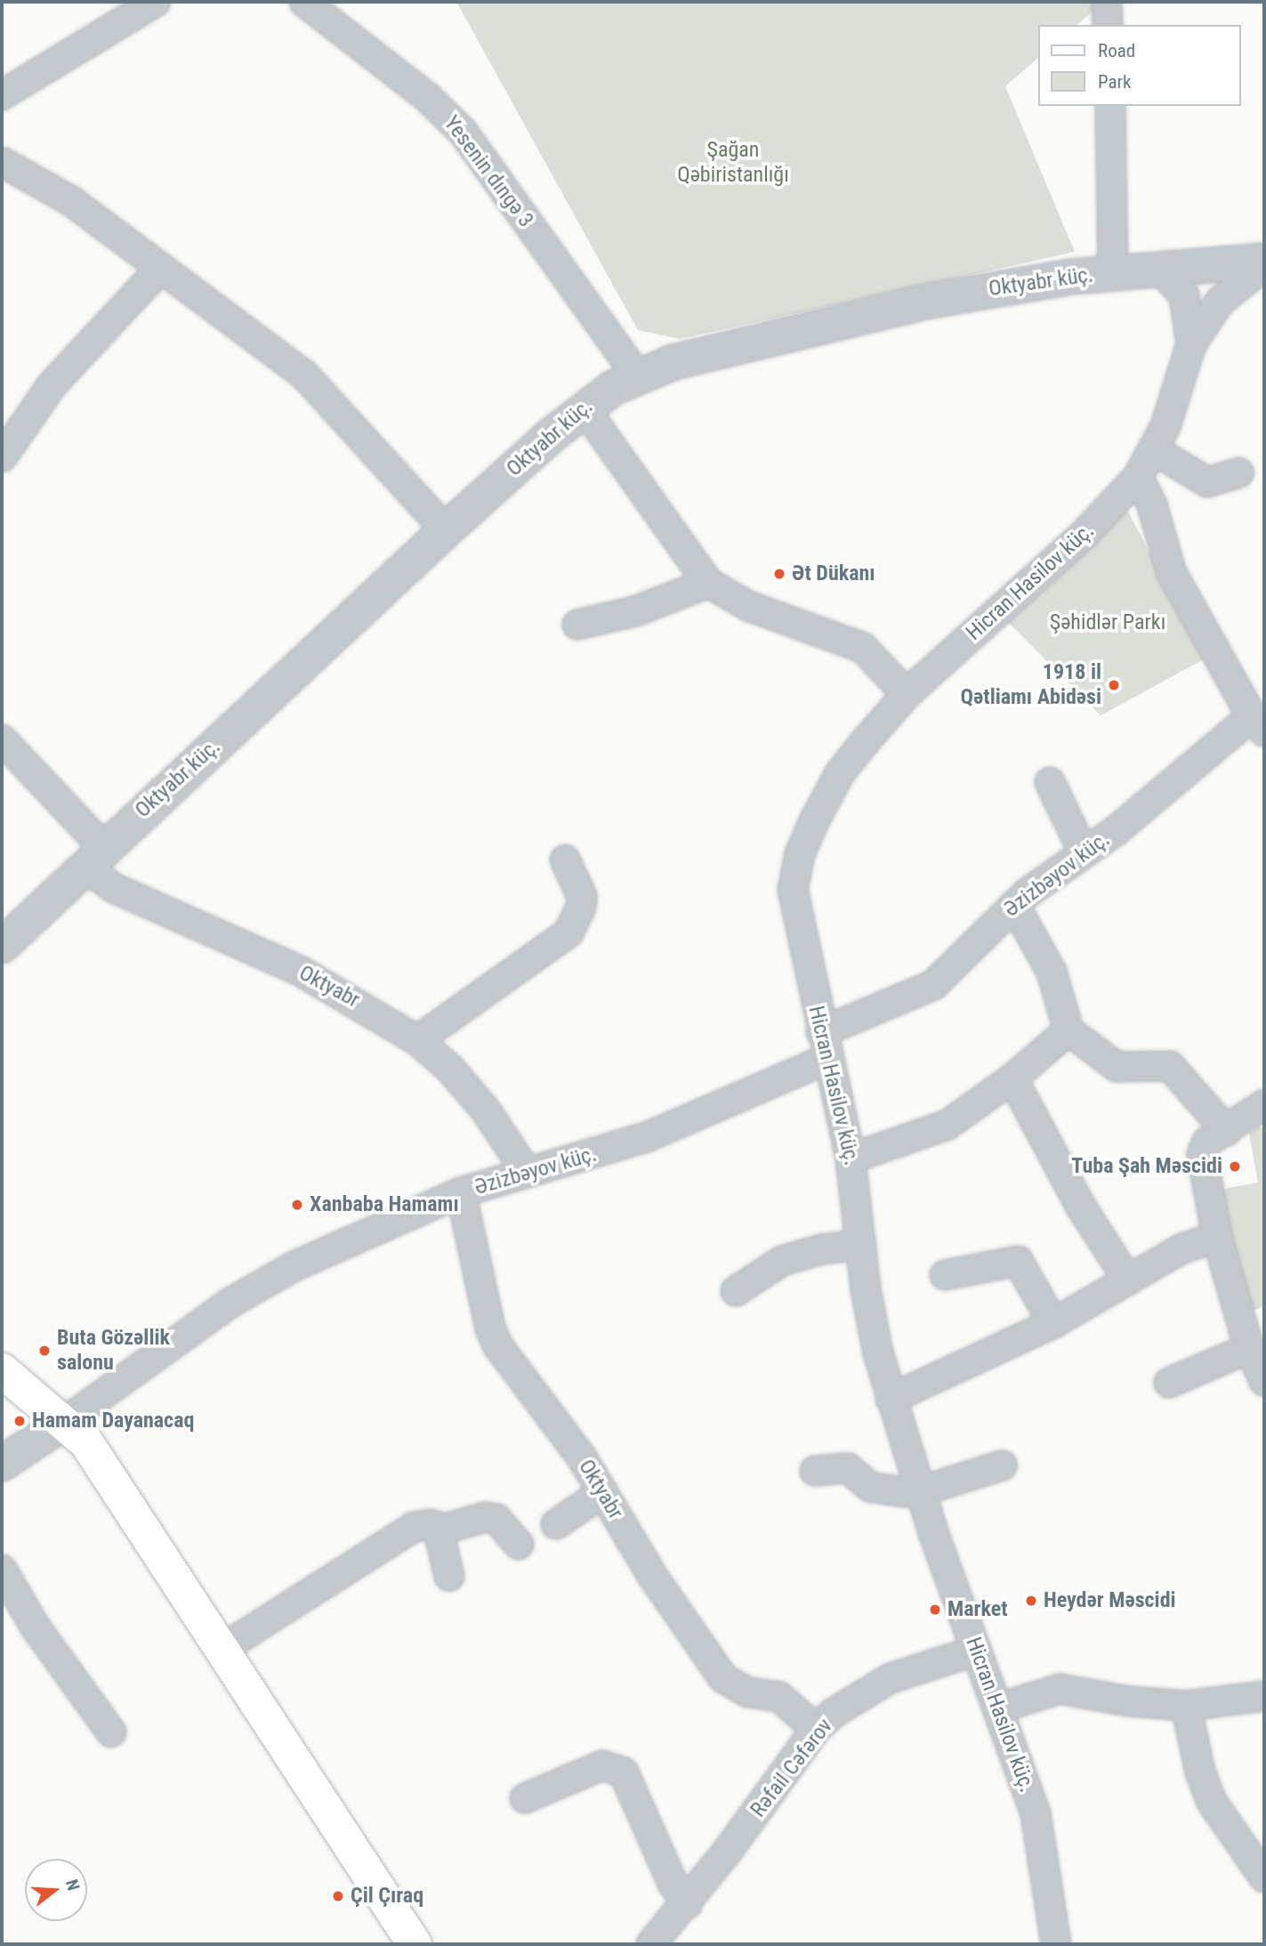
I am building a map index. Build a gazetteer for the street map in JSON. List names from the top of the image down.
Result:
{
  "streets": {
    "street": [
      "Yesenin dıngə 3",
      "Oktyabr küç.",
      "Hicran Hasilov küç.",
      "Əzizbəyov küç.",
      "Oktyabr",
      "Rəfail Cəfərov"
    ]
  },
  "crossings": [
    ["Yesenin dıngə 3", "Oktyabr küç."],
    ["Oktyabr küç.", "Oktyabr"],
    ["Hicran Hasilov küç.", "Əzizbəyov küç."],
    ["Hicran Hasilov küç.", "Rəfail Cəfərov"],
    ["Əzizbəyov küç.", "Oktyabr"],
    ["Oktyabr", "Rəfail Cəfərov"]
  ],
  "parks": ["Şağan Qəbiristanlığı", "Şəhidlər Parkı"],
  "places": [
    "Ət Dükanı",
    "1918 il Qətliamı Abidəsi",
    "Tuba Şah Məscidi",
    "Xanbaba Hamamı",
    "Buta Gözəllik salonu",
    "Hamam Dayanacaq",
    "Heydər Məscidi",
    "Market",
    "Çil Çıraq"
  ],
  "legend": ["Road", "Park"],
  "north": "right"
}
